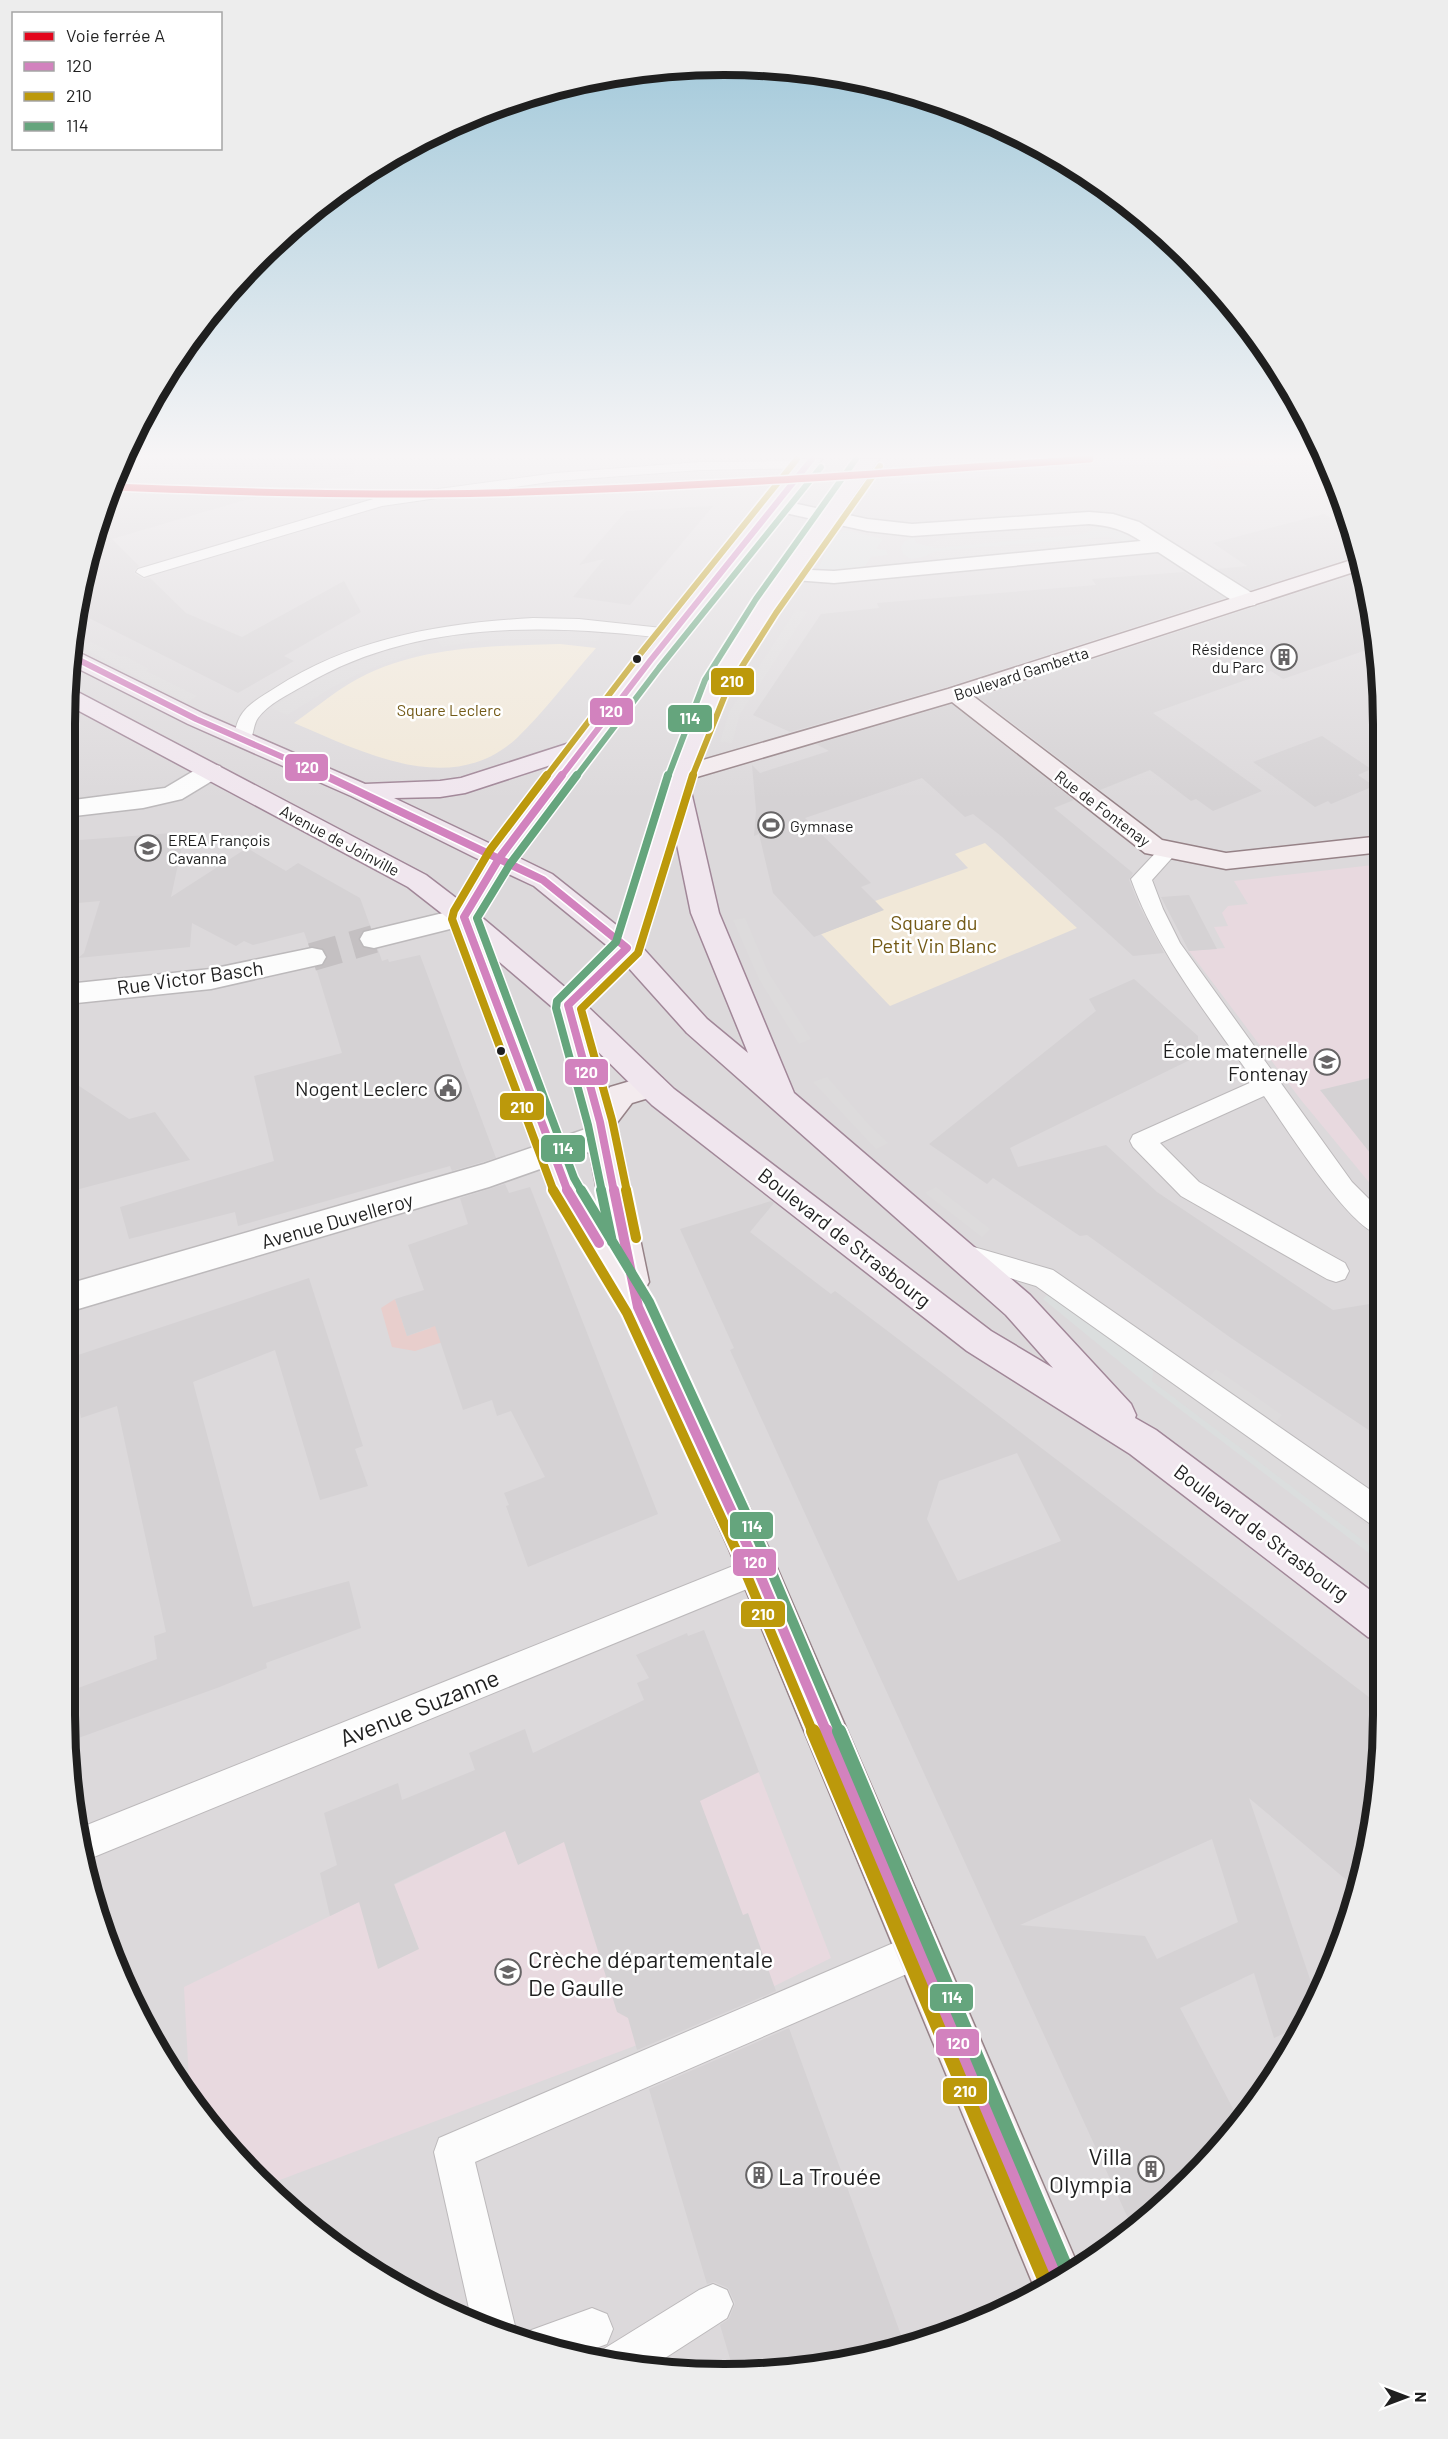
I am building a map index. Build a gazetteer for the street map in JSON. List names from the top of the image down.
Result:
{
  "streets": {
    "main road": [
      "Boulevard Gambetta",
      "Rue de Fontenay",
      "Avenue de Joinville",
      "Boulevard de Strasbourg"
    ],
    "street": ["Rue Victor Basch", "Avenue Duvelleroy"],
    "lane": ["Avenue Suzanne"]
  },
  "crossings": [
    ["Boulevard Gambetta", "Rue de Fontenay"],
    ["Avenue de Joinville", "Boulevard de Strasbourg"]
  ],
  "parks": ["Square Leclerc", "Square du Petit Vin Blanc"],
  "places": {
    "building": ["Résidence du Parc", "Villa Olympia", "La Trouée"],
    "sports": ["Gymnase"],
    "school or university": ["EREA François Cavanna", "École maternelle Fontenay", "Crèche départementale De Gaulle"],
    "public building": ["Nogent Leclerc"]
  },
  "lines": ["transit line 120", "transit line 210", "transit line 114"],
  "legend": [
    "Voie ferrée A",
    "120",
    "210",
    "114"
  ],
  "north": "right"
}
